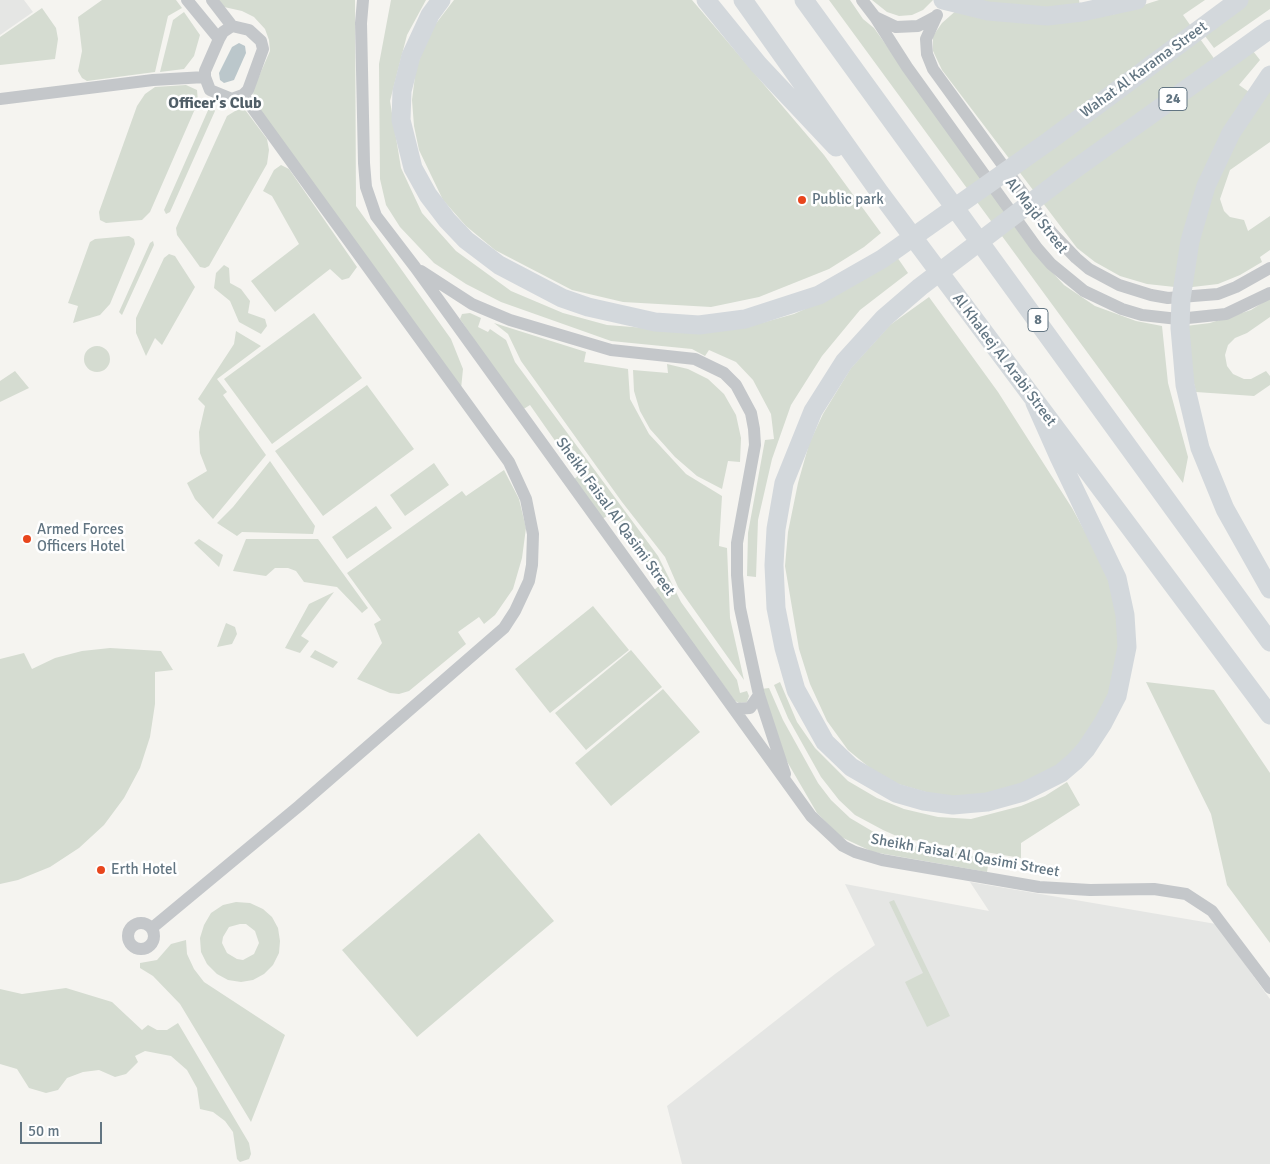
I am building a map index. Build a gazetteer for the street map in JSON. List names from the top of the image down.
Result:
{
  "streets": {
    "highway": [
      "Wahat Al Karama Street",
      "24",
      "8",
      "Al Khaleej Al Arabi Street"
    ],
    "street": ["Al Majd Street", "Sheikh Faisal Al Qasimi Street"]
  },
  "crossings": [
    ["24", "Al Khaleej Al Arabi Street"]
  ],
  "districts": ["Officer's Club"],
  "places": ["Public park", "Armed Forces Officers Hotel", "Erth Hotel"],
  "scale_bar": "50 m"
}
